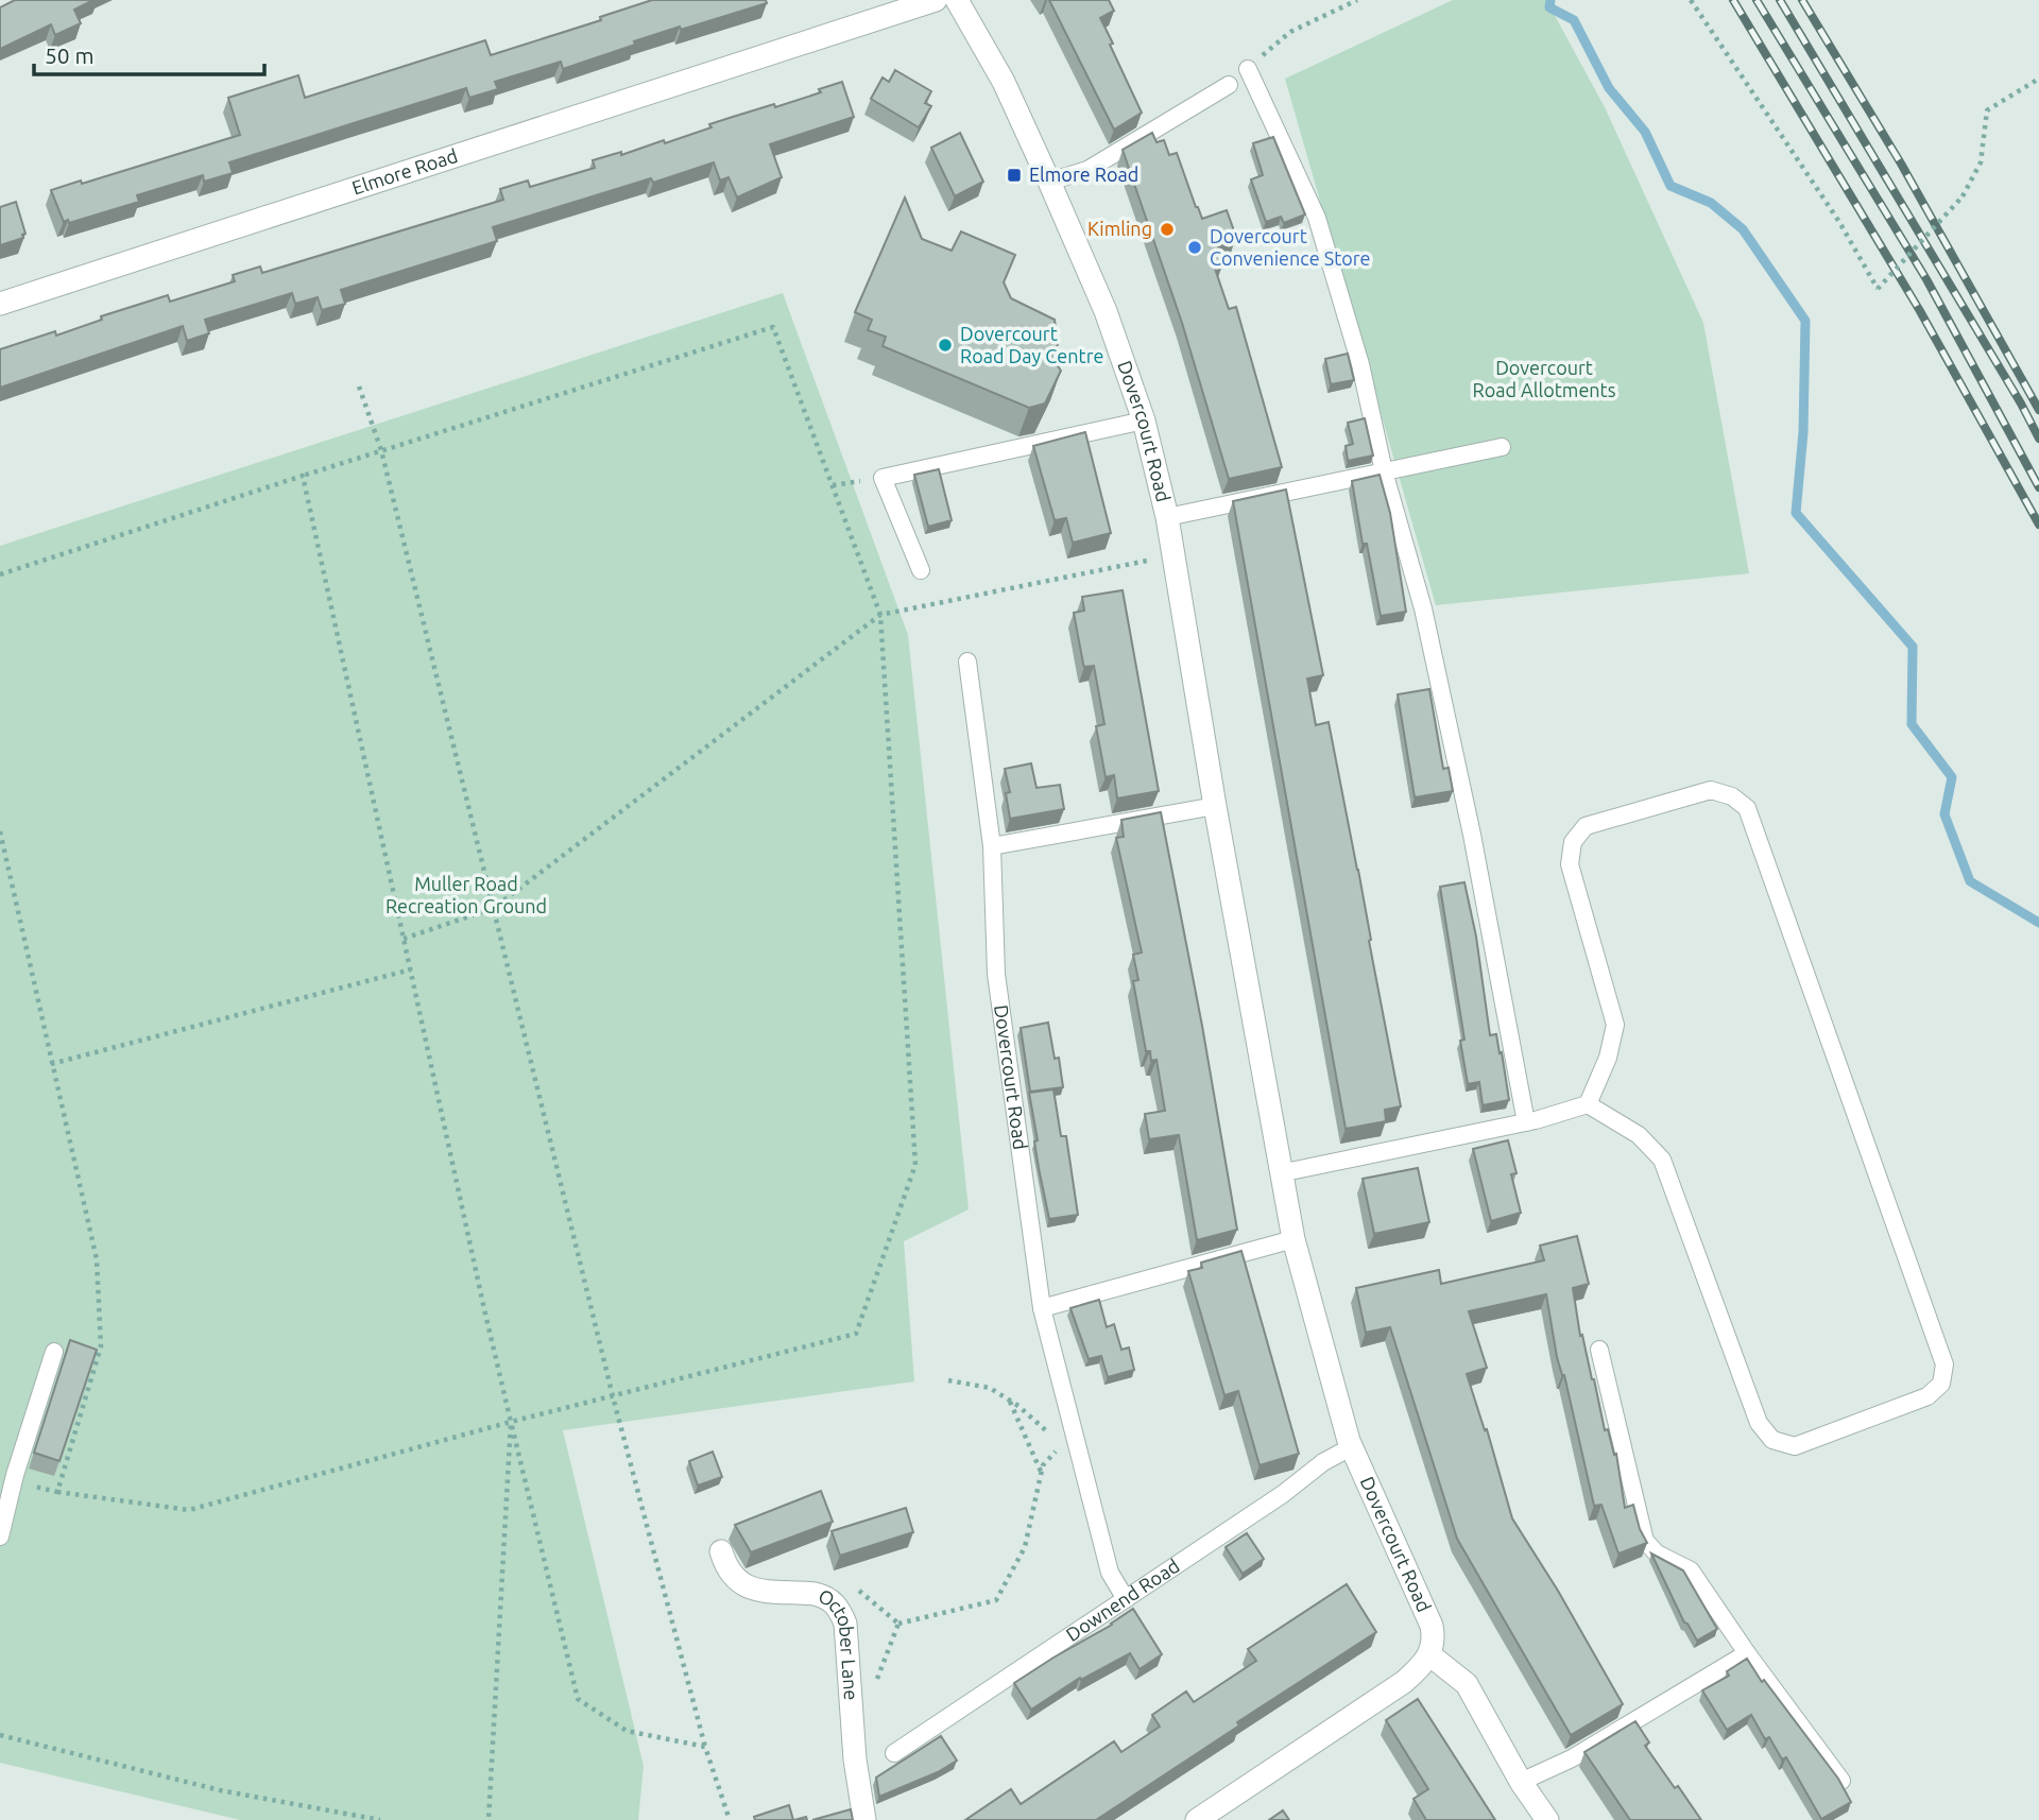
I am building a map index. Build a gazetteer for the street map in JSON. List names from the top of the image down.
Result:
{
  "streets": {
    "street": ["Elmore Road", "Dovercourt Road", "October Lane"],
    "lane": ["Downend Road"]
  },
  "crossings": [
    ["Dovercourt Road", "Downend Road"]
  ],
  "parks": ["Dovercourt Road Allotments", "Muller Road Recreation Ground"],
  "places": {
    "transit": ["Elmore Road"],
    "other": ["Kimling", "Dovercourt Convenience Store", "Dovercourt Road Day Centre"]
  },
  "scale_bar": "50 m"
}
